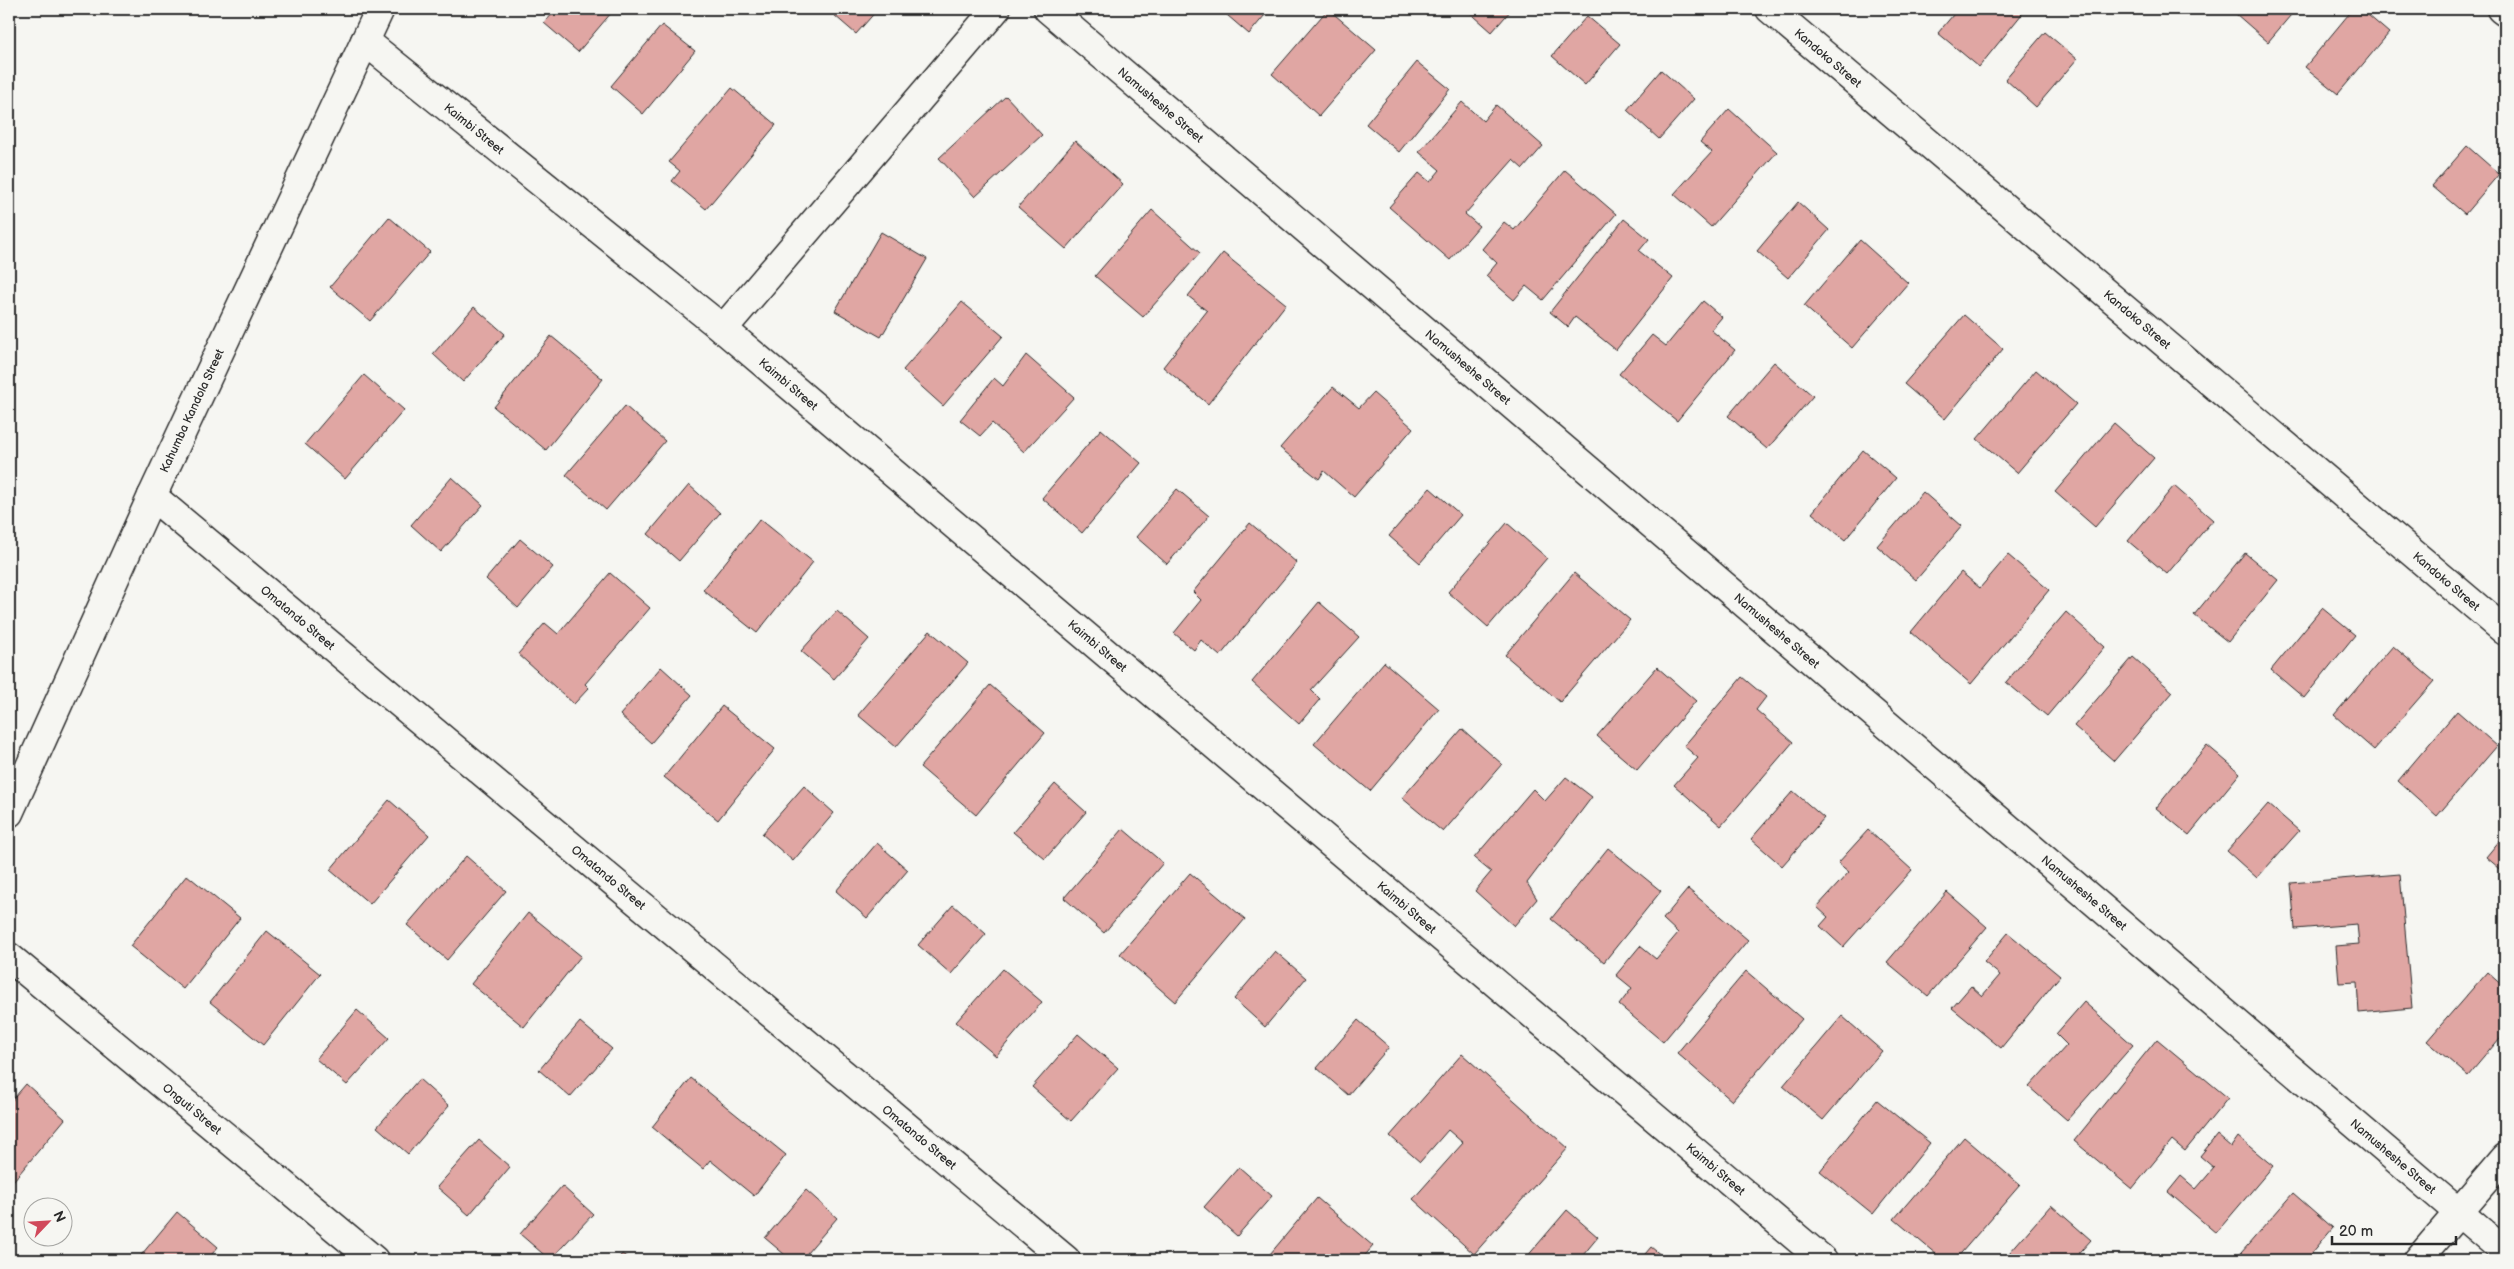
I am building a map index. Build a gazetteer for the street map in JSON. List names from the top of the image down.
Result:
{
  "streets": {
    "street": [
      "Kandoko Street",
      "Namusheshe Street",
      "Kaimbi Street",
      "Kahumba Kandola Street",
      "Omatando Street",
      "Onguti Street"
    ]
  },
  "crossings": [
    ["Kaimbi Street", "Kahumba Kandola Street"],
    ["Kahumba Kandola Street", "Omatando Street"]
  ],
  "scale_bar": "20 m",
  "north": "top right"
}
